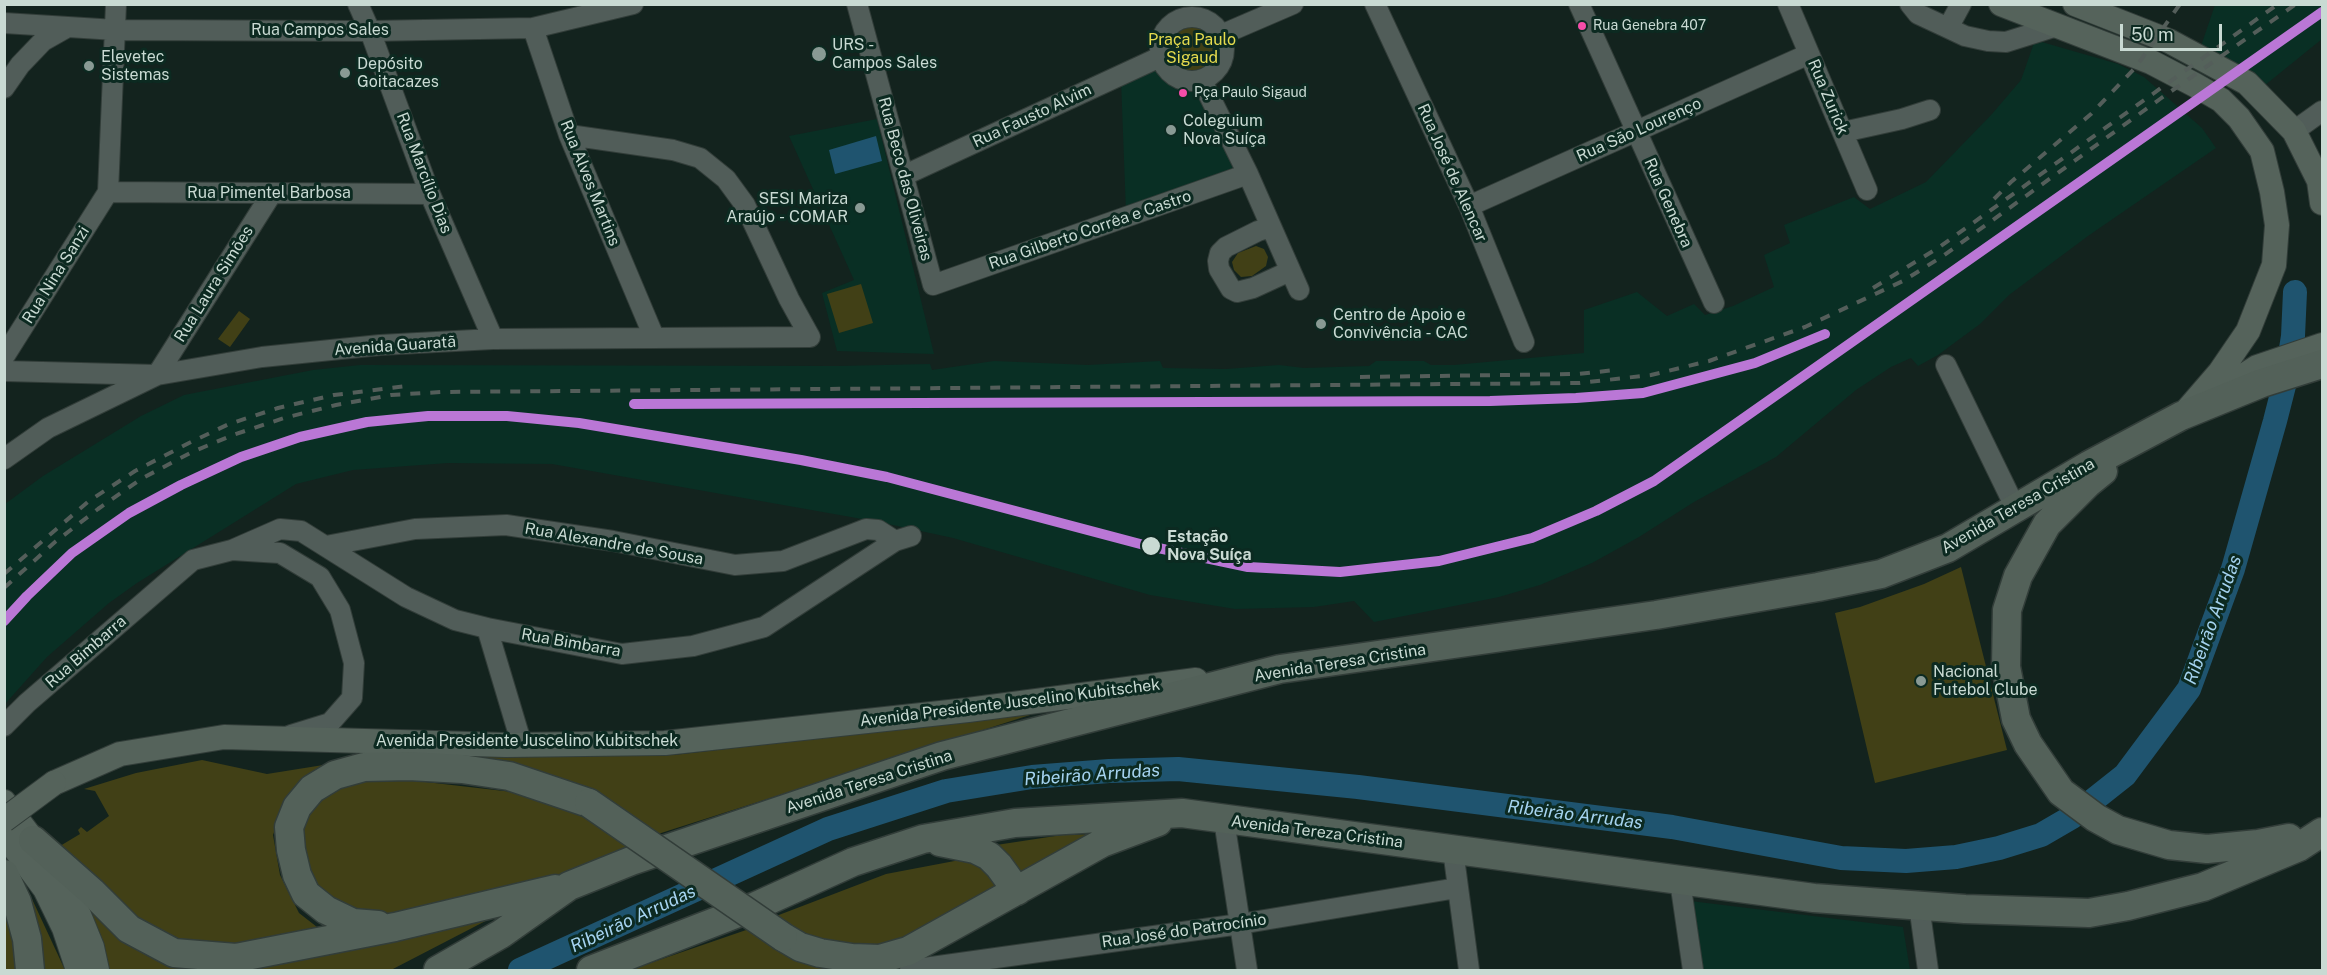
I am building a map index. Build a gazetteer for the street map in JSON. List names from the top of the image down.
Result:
{
  "streets": {
    "highway": ["Avenida Teresa Cristina", "Avenida Tereza Cristina"],
    "main road": ["Avenida Presidente Juscelino Kubitschek"],
    "street": [
      "Rua Campos Sales",
      "Rua Zurick",
      "Rua Fausto Alvim",
      "Rua São Lourenço",
      "Rua Marcílio Dias",
      "Rua José de Alencar",
      "Rua Beco das Oliveiras",
      "Rua Alves Martins",
      "Rua Pimentel Barbosa",
      "Rua Genebra",
      "Rua Gilberto Corrêa e Castro",
      "Rua Nina Sanzi",
      "Rua Laura Simões",
      "Avenida Guaratã",
      "Rua Alexandre de Sousa",
      "Rua Bimbarra",
      "Rua José do Patrocínio"
    ]
  },
  "crossings": [
    ["Rua Campos Sales", "Rua Marcílio Dias"],
    ["Rua Campos Sales", "Rua Alves Martins"],
    ["Rua Zurick", "Rua São Lourenço"],
    ["Rua Fausto Alvim", "Rua Beco das Oliveiras"],
    ["Rua São Lourenço", "Rua José de Alencar"],
    ["Rua São Lourenço", "Rua Genebra"],
    ["Rua Marcílio Dias", "Rua Pimentel Barbosa"],
    ["Rua Marcílio Dias", "Avenida Guaratã"],
    ["Rua Beco das Oliveiras", "Rua Gilberto Corrêa e Castro"],
    ["Rua Alves Martins", "Avenida Guaratã"],
    ["Rua Pimentel Barbosa", "Rua Nina Sanzi"],
    ["Rua Pimentel Barbosa", "Rua Laura Simões"],
    ["Rua Laura Simões", "Avenida Guaratã"],
    ["Avenida Teresa Cristina", "Avenida Presidente Juscelino Kubitschek"],
    ["Rua Alexandre de Sousa", "Rua Bimbarra"],
    ["Rua Bimbarra", "Avenida Presidente Juscelino Kubitschek"]
  ],
  "water": ["Ribeirão Arrudas"],
  "parks": ["Praça Paulo Sigaud"],
  "places": [
    "Rua Genebra 407",
    "URS - Campos Sales",
    "Elevetec Sistemas",
    "Depósito Goitacazes",
    "Pça Paulo Sigaud",
    "Coleguium Nova Suíça",
    "SESI Mariza Araújo - COMAR",
    "Centro de Apoio e Convivência - CAC",
    "Estação Nova Suíça",
    "Nacional Futebol Clube"
  ],
  "scale_bar": "50 m"
}
